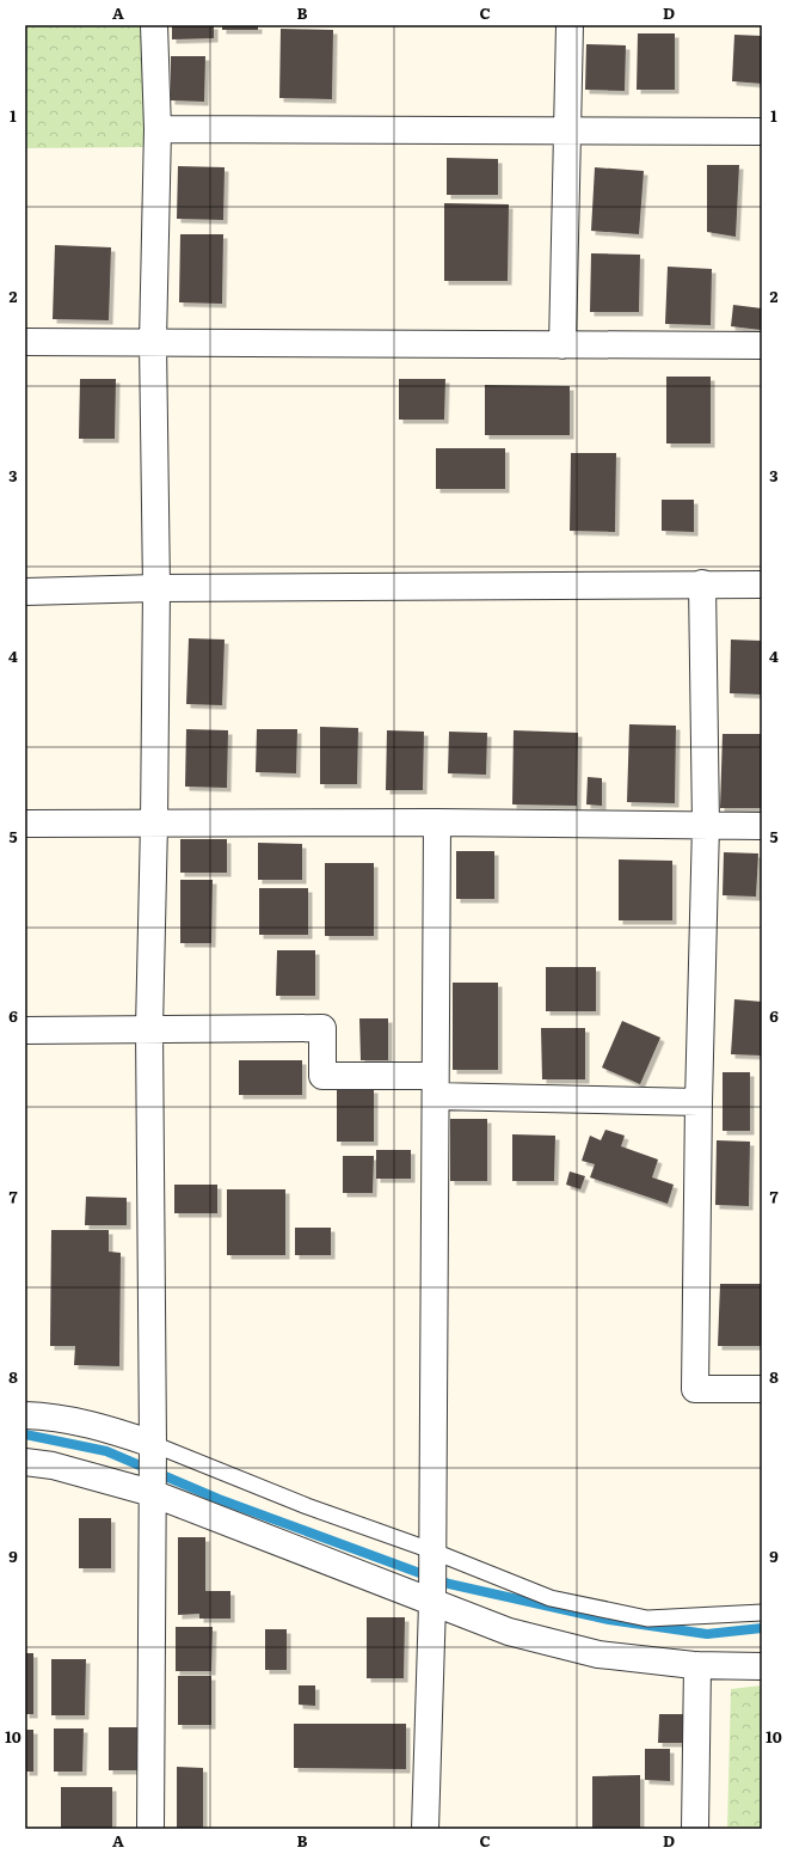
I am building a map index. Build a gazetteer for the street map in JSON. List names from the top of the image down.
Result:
{
  "grid": {
    "columns": [
      "A",
      "B",
      "C",
      "D"
    ],
    "rows": [
      "1",
      "2",
      "3",
      "4",
      "5",
      "6",
      "7",
      "8",
      "9",
      "10"
    ]
  }
}
